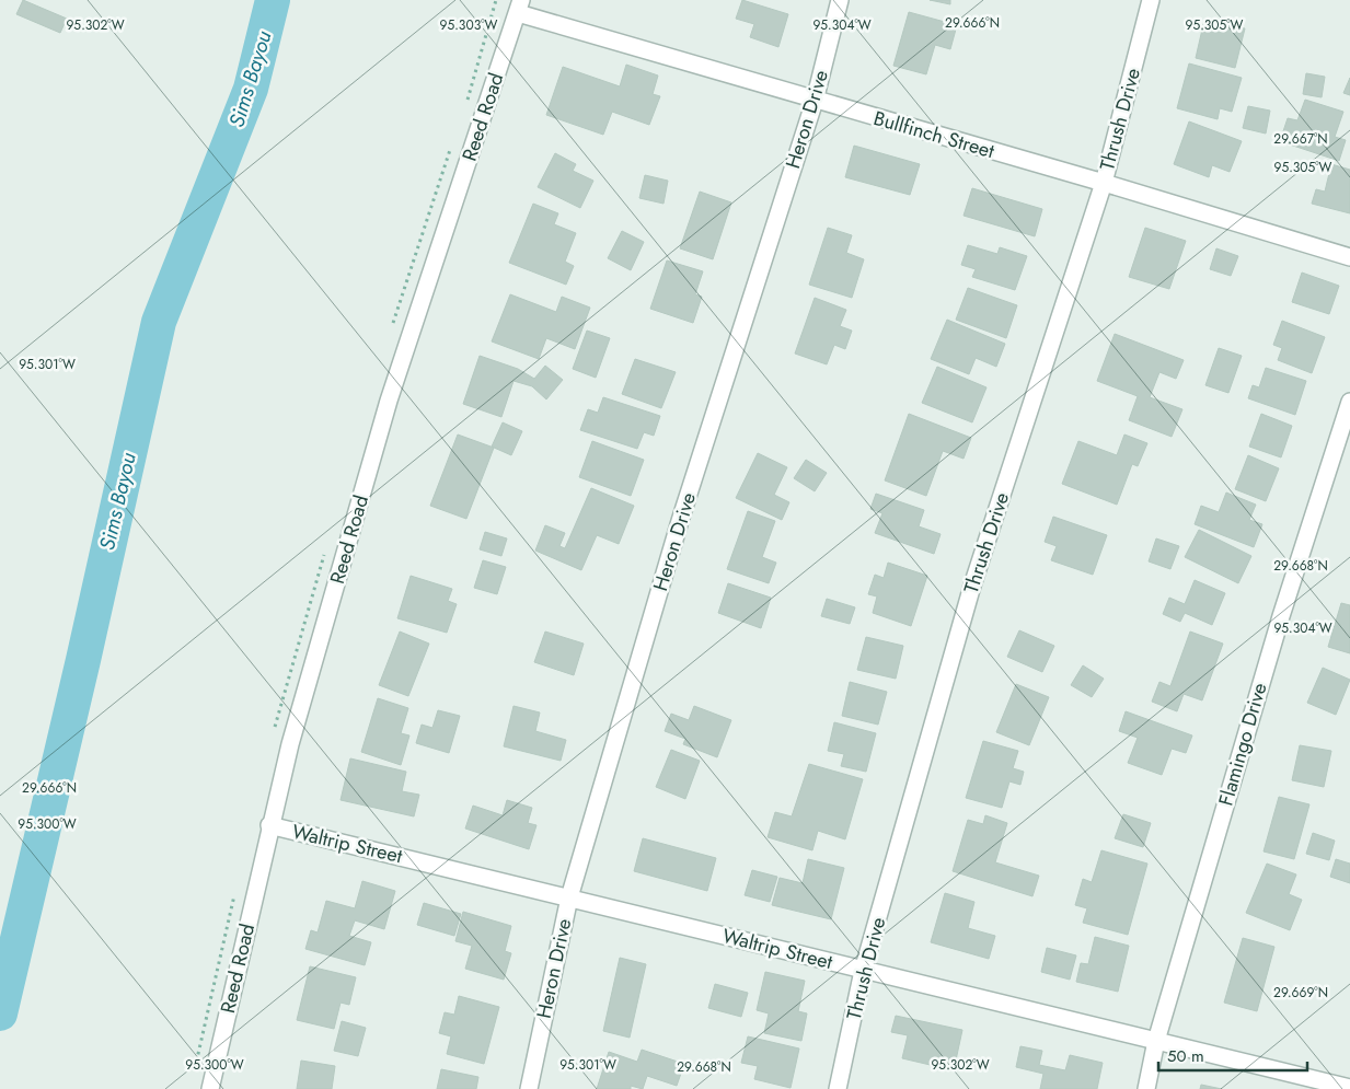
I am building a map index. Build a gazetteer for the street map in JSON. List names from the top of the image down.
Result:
{
  "streets": {
    "street": [
      "Reed Road",
      "Heron Drive",
      "Thrush Drive",
      "Bullfinch Street",
      "Flamingo Drive",
      "Waltrip Street"
    ]
  },
  "crossings": [
    ["Reed Road", "Bullfinch Street"],
    ["Reed Road", "Waltrip Street"],
    ["Heron Drive", "Bullfinch Street"],
    ["Heron Drive", "Waltrip Street"],
    ["Thrush Drive", "Bullfinch Street"],
    ["Thrush Drive", "Waltrip Street"],
    ["Flamingo Drive", "Waltrip Street"]
  ],
  "water": ["Sims Bayou"],
  "scale_bar": "50 m",
  "coordinates": [
    "29.666°N",
    "95.303°W",
    "95.302°W",
    "95.304°W",
    "95.305°W",
    "29.667°N",
    "95.301°W",
    "29.668°N",
    "95.300°W",
    "29.669°N"
  ]
}
